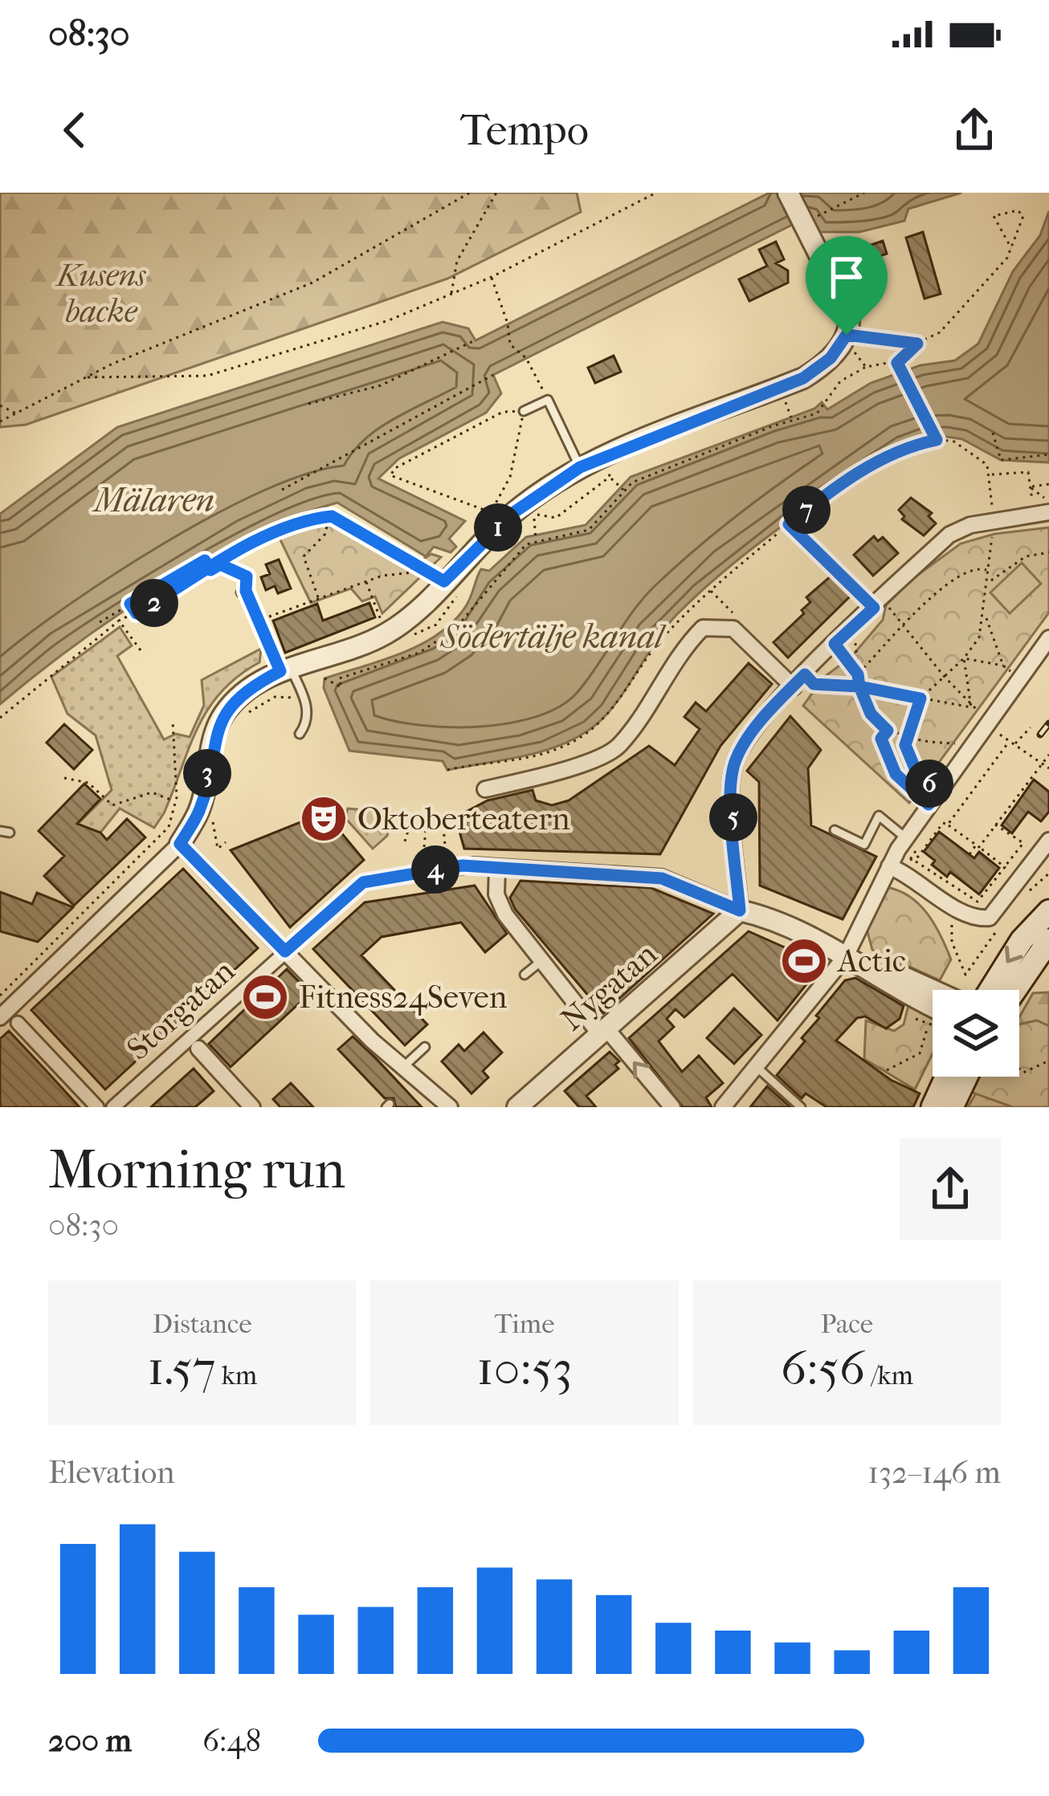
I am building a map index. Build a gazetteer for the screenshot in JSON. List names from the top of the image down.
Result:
{
  "streets": {
    "street": ["Nygatan", "Storgatan"]
  },
  "water": ["Mälaren", "Södertälje kanal"],
  "parks": ["Kusens backe"],
  "places": {
    "theatre": ["Oktoberteatern"],
    "sports": ["Actic", "Fitness24Seven"]
  },
  "page": {
    "status": "08:30",
    "header": "Tempo",
    "pins": [
      "7",
      "1",
      "2",
      "3",
      "6",
      "5",
      "4"
    ],
    "heading": ["Morning run", "08:30"],
    "stats": [
      ["Distance", "1.57 km"],
      ["Time", "10:53"],
      ["Pace", "6:56 /km"]
    ],
    "chart": ["Elevation", "132–146 m"],
    "list": [
      {
        "name": "200 m",
        "note": "6:48"
      }
    ]
  }
}
